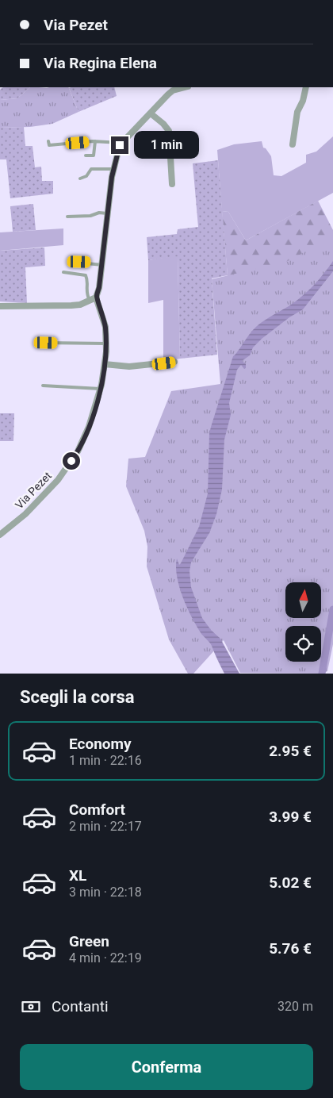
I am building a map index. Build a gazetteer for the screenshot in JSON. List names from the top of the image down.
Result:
{
  "streets": {
    "street": ["Via Pezet"]
  },
  "north": "top",
  "page": {
    "banner": ["Via Pezet", "Via Regina Elena"],
    "bubble": "1 min",
    "heading": "Scegli la corsa",
    "list": [
      {
        "name": "Economy",
        "note": "1 min · 22:16",
        "value": "2.95 €"
      },
      {
        "name": "Comfort",
        "note": "2 min · 22:17",
        "value": "3.99 €"
      },
      {
        "name": "XL",
        "note": "3 min · 22:18",
        "value": "5.02 €"
      },
      {
        "name": "Green",
        "note": "4 min · 22:19",
        "value": "5.76 €"
      }
    ],
    "pay": ["Contanti", "320 m"],
    "buttons": "Conferma"
  }
}
